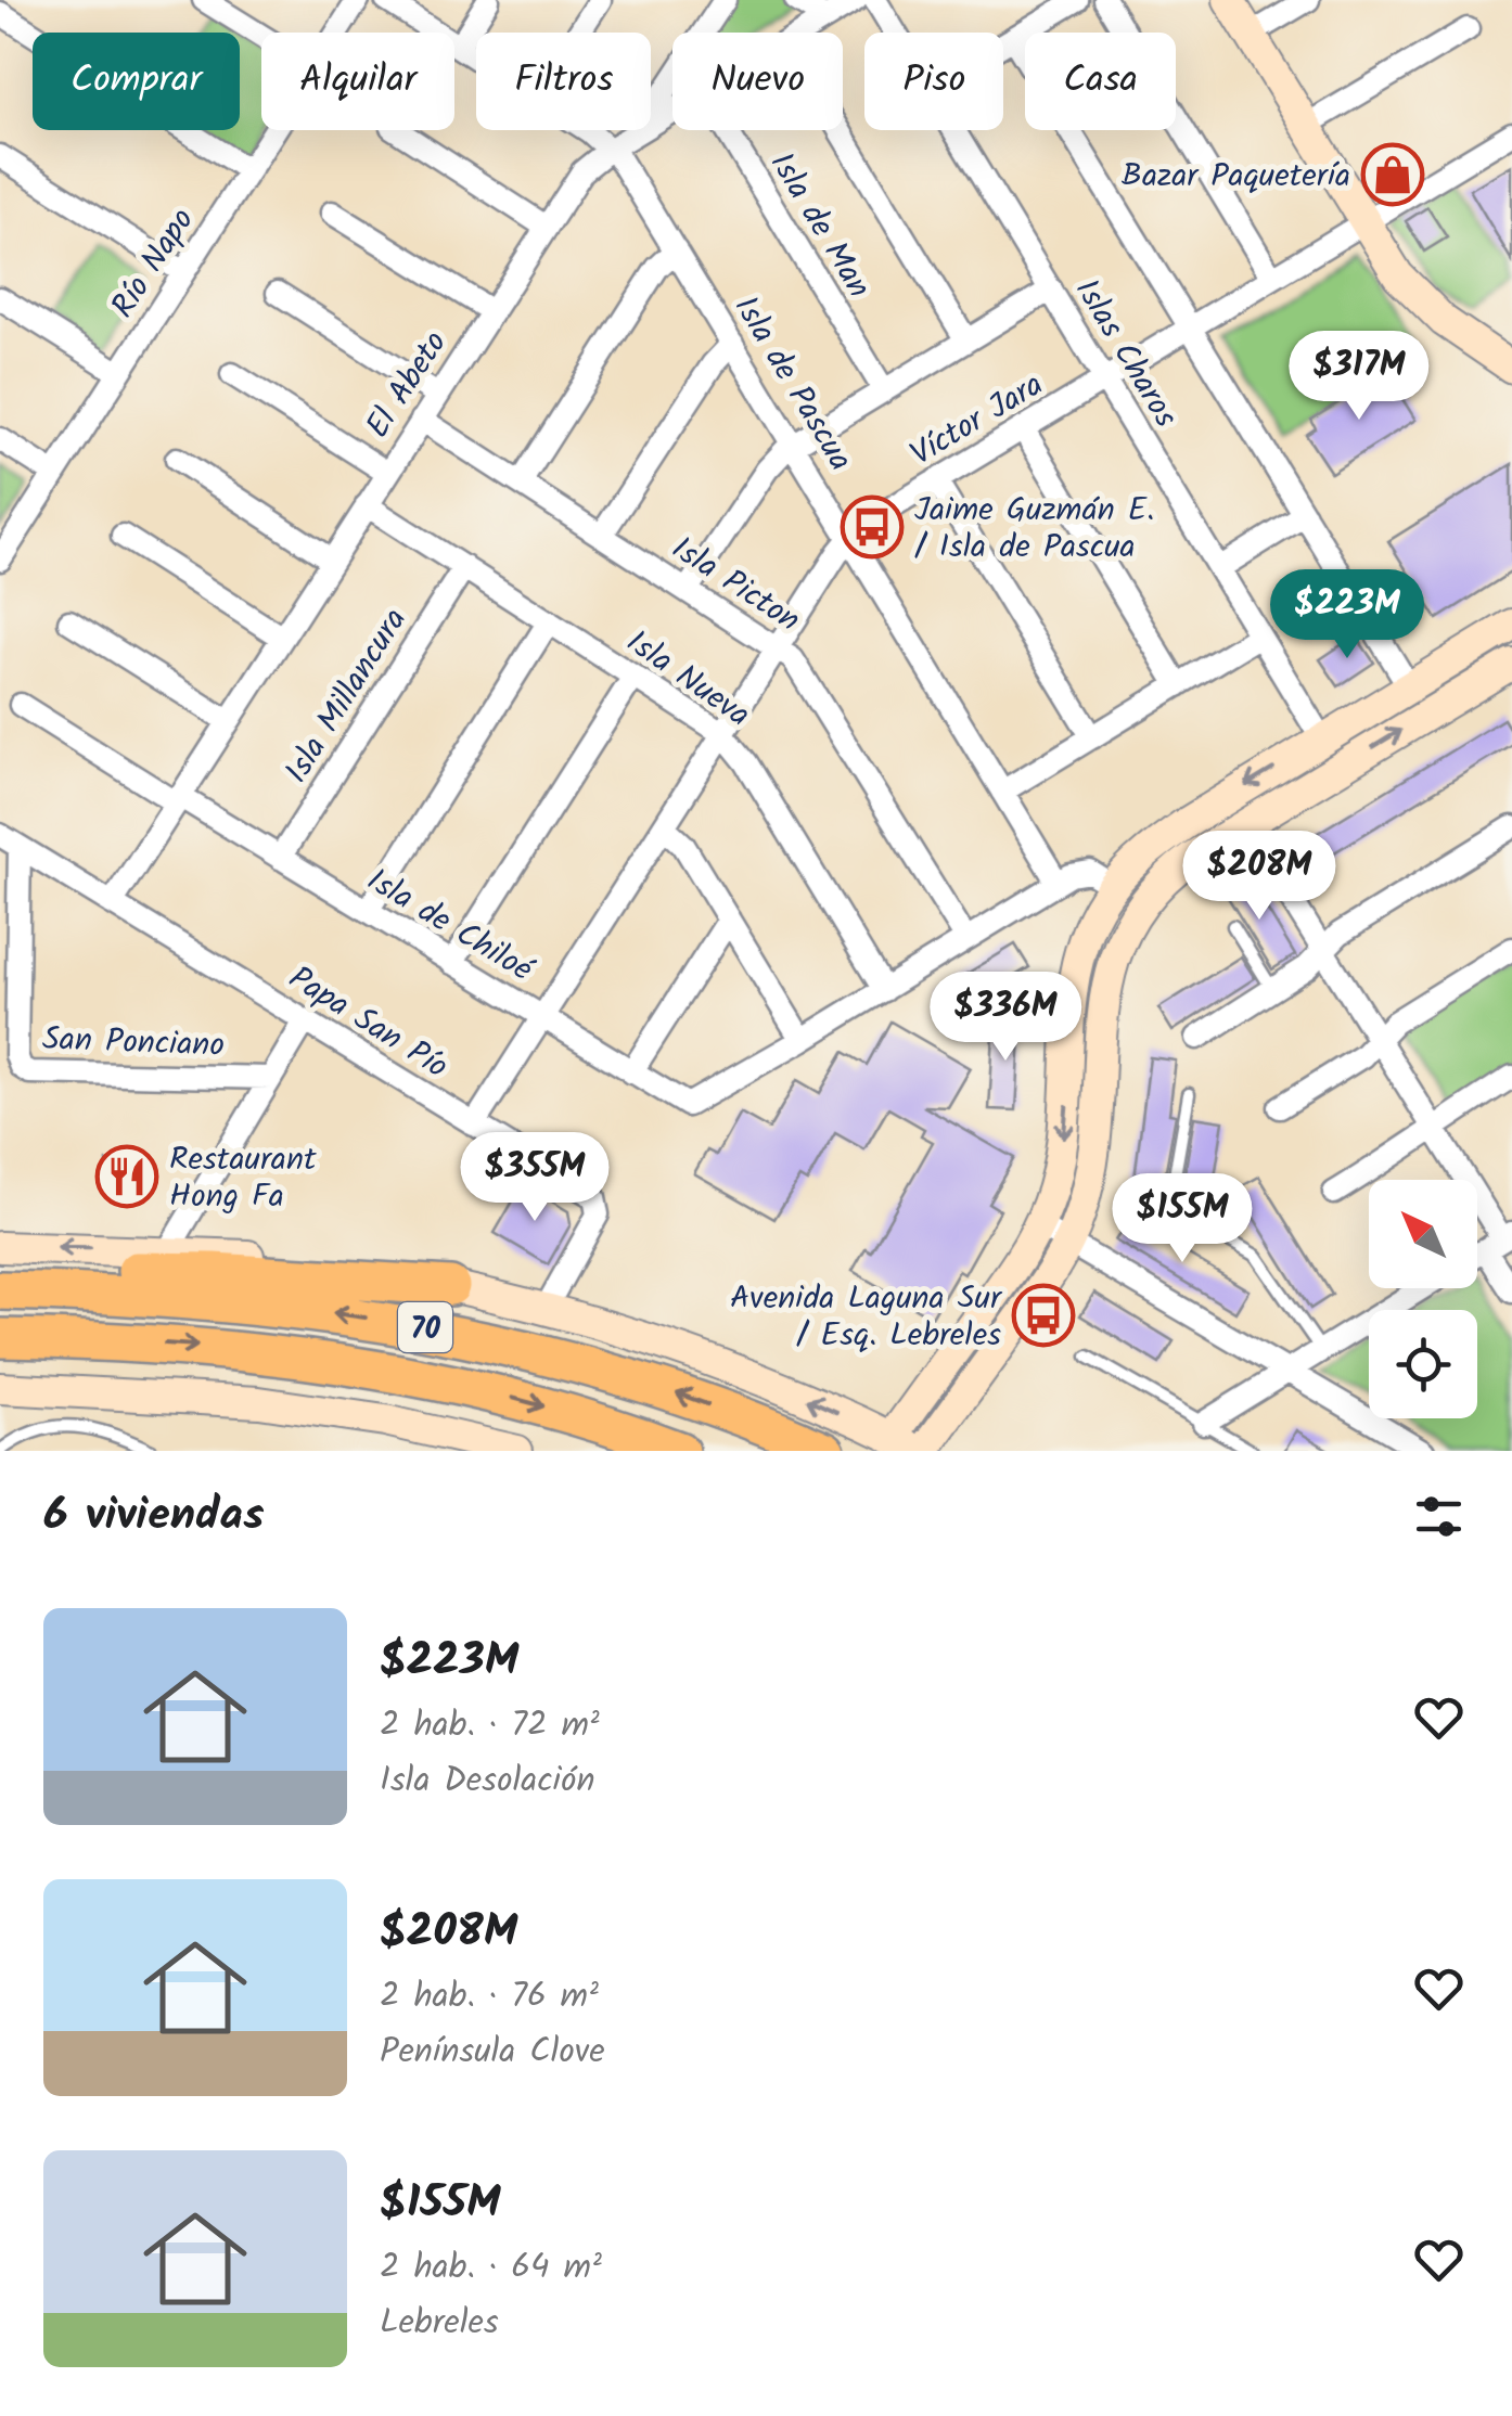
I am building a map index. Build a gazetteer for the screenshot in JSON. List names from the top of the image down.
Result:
{
  "streets": {
    "highway": ["70"],
    "street": [
      "Isla de Man",
      "Río Napo",
      "Islas Charos",
      "Isla de Pascua",
      "El Abeto",
      "Víctor Jara",
      "Isla Picton",
      "Isla Nueva",
      "Isla Millancura",
      "Isla de Chiloé",
      "Papa San Pío",
      "San Ponciano"
    ]
  },
  "crossings": [
    ["Islas Charos", "Víctor Jara"],
    ["Isla de Pascua", "El Abeto"],
    ["Isla de Pascua", "Víctor Jara"],
    ["El Abeto", "Isla Picton"],
    ["El Abeto", "Isla Nueva"],
    ["El Abeto", "Isla de Chiloé"],
    ["El Abeto", "Papa San Pío"],
    ["Víctor Jara", "Isla Picton"],
    ["Víctor Jara", "Isla Nueva"],
    ["Víctor Jara", "Isla de Chiloé"],
    ["Víctor Jara", "Papa San Pío"],
    ["Isla Nueva", "Isla Millancura"],
    ["Isla Millancura", "Isla de Chiloé"],
    ["Papa San Pío", "San Ponciano"]
  ],
  "places": {
    "shop": ["Bazar Paquetería"],
    "bus stop": ["Jaime Guzmán E. / Isla de Pascua", "Avenida Laguna Sur / Esq. Lebreles"],
    "restaurant": ["Restaurant Hong Fa"]
  },
  "north": "top left",
  "page": {
    "chip": [
      "Comprar",
      "Alquilar",
      "Filtros",
      "Nuevo",
      "Piso",
      "Casa"
    ],
    "price": [
      "$317M",
      "$223M",
      "$208M",
      "$336M",
      "$355M",
      "$155M"
    ],
    "heading": "6 viviendas",
    "list": [
      {
        "name": "$223M",
        "note": "2 hab. · 72 m² · Isla Desolación"
      },
      {
        "name": "$208M",
        "note": "2 hab. · 76 m² · Península Clove"
      },
      {
        "name": "$155M",
        "note": "2 hab. · 64 m² · Lebreles"
      }
    ]
  }
}
